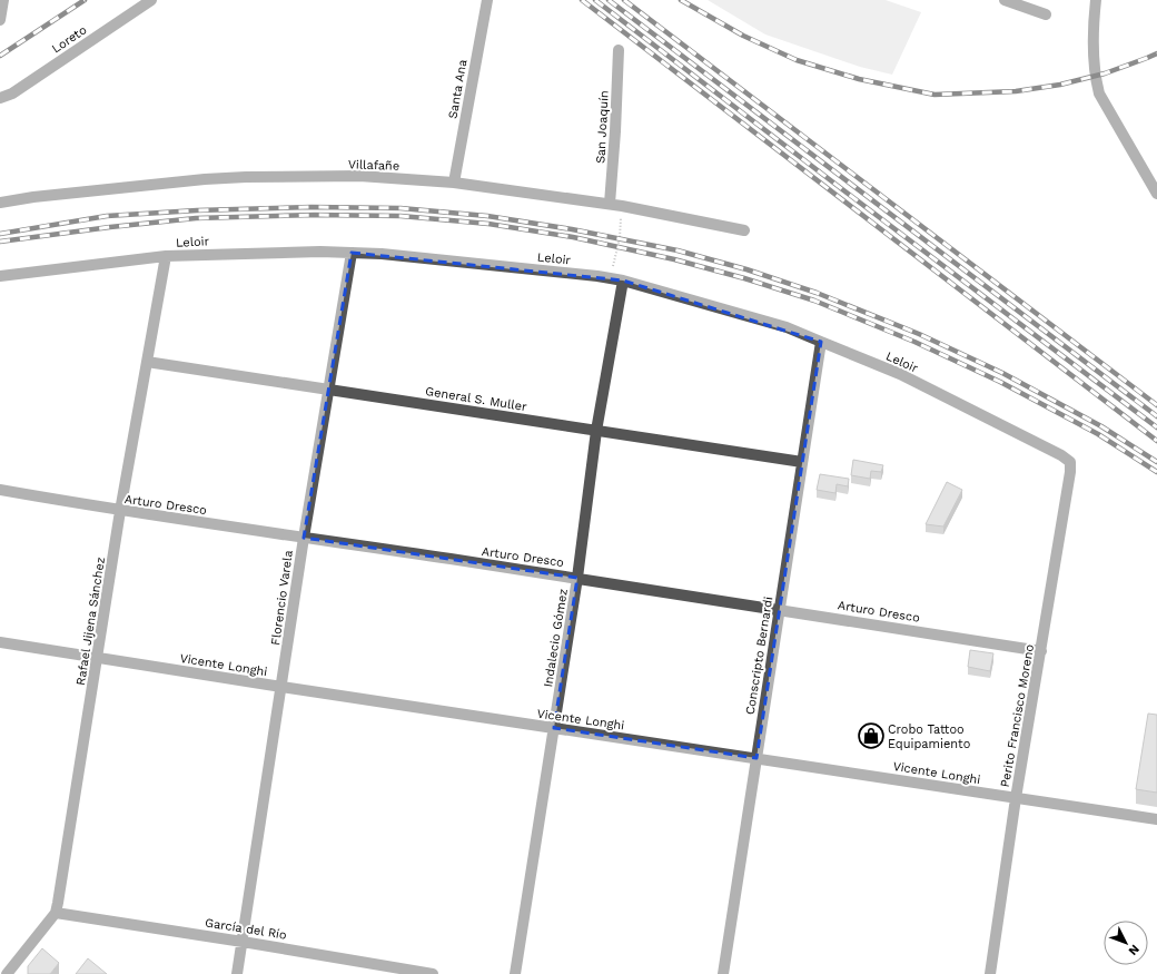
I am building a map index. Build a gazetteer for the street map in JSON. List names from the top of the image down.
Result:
{
  "streets": {
    "street": [
      "Loreto",
      "Santa Ana",
      "San Joaquín",
      "Villafañe",
      "Leloir",
      "General S. Muller",
      "Arturo Dresco",
      "Florencio Varela",
      "Rafael Jijena Sánchez",
      "Indalecio Gómez",
      "Conscripto Bernardi",
      "Vicente Longhi",
      "Perito Francisco Moreno",
      "García del Río"
    ]
  },
  "crossings": [
    ["Santa Ana", "Villafañe"],
    ["San Joaquín", "Villafañe"],
    ["Leloir", "Florencio Varela"],
    ["Leloir", "Rafael Jijena Sánchez"],
    ["Leloir", "Indalecio Gómez"],
    ["Leloir", "Conscripto Bernardi"],
    ["Leloir", "Perito Francisco Moreno"],
    ["General S. Muller", "Florencio Varela"],
    ["General S. Muller", "Rafael Jijena Sánchez"],
    ["General S. Muller", "Indalecio Gómez"],
    ["General S. Muller", "Conscripto Bernardi"],
    ["Arturo Dresco", "Florencio Varela"],
    ["Arturo Dresco", "Rafael Jijena Sánchez"],
    ["Arturo Dresco", "Indalecio Gómez"],
    ["Arturo Dresco", "Conscripto Bernardi"],
    ["Arturo Dresco", "Perito Francisco Moreno"],
    ["Florencio Varela", "Vicente Longhi"],
    ["Florencio Varela", "García del Río"],
    ["Rafael Jijena Sánchez", "Vicente Longhi"],
    ["Rafael Jijena Sánchez", "García del Río"],
    ["Indalecio Gómez", "Vicente Longhi"],
    ["Conscripto Bernardi", "Vicente Longhi"],
    ["Vicente Longhi", "Perito Francisco Moreno"]
  ],
  "places": {
    "shop": ["Crobo Tattoo Equipamiento"]
  },
  "north": "bottom right"
}
